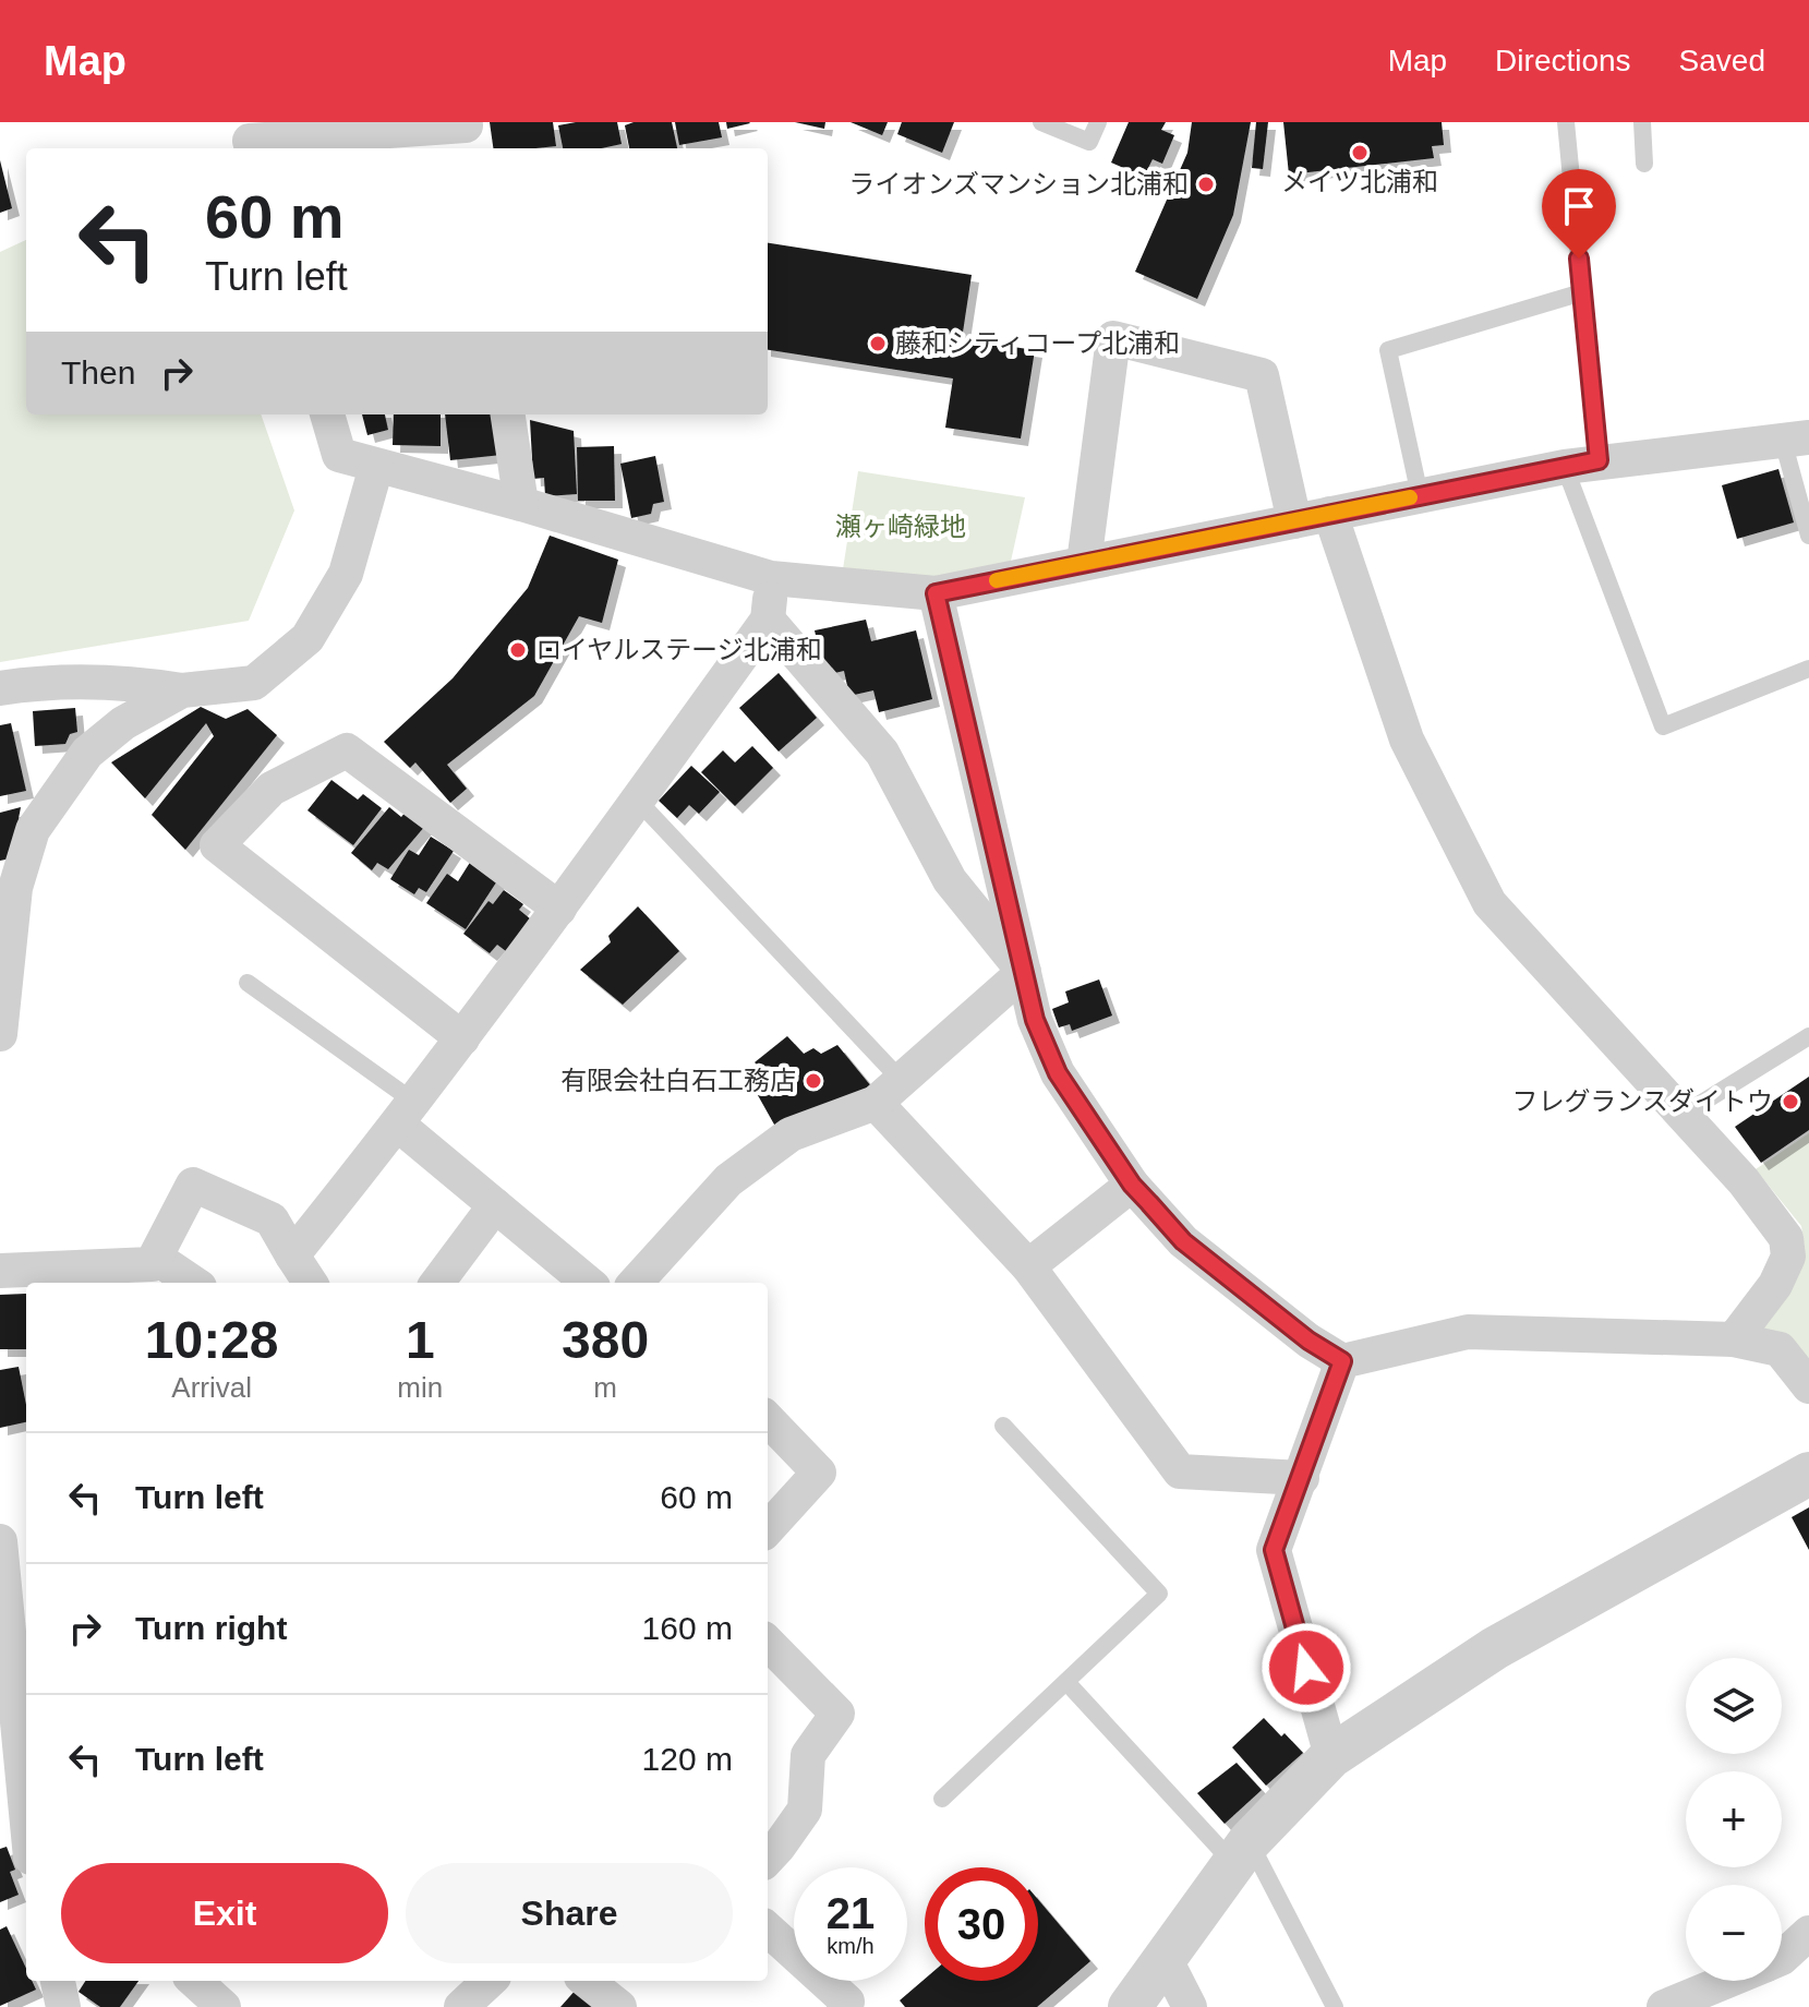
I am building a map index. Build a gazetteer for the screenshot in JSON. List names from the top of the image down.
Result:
{
  "parks": ["瀬ヶ崎緑地"],
  "places": [
    "メイツ北浦和",
    "ライオンズマンション北浦和",
    "藤和シティコープ北浦和",
    "ロイヤルステージ北浦和",
    "有限会社白石工務店",
    "フレグランスダイトウ"
  ],
  "page": {
    "header": "Map",
    "nav": ["Map", "Directions", "Saved"],
    "turn": ["60 m", "Turn left"],
    "then": "Then",
    "eta": [
      "10:28",
      "Arrival",
      "1",
      "min",
      "380",
      "m"
    ],
    "list": [
      {
        "name": "Turn left",
        "value": "60 m"
      },
      {
        "name": "Turn right",
        "value": "160 m"
      },
      {
        "name": "Turn left",
        "value": "120 m"
      }
    ],
    "map_buttons": ["+", "−"],
    "buttons": ["Exit", "Share"],
    "speed": "21 km/h",
    "limit": "30"
  }
}
